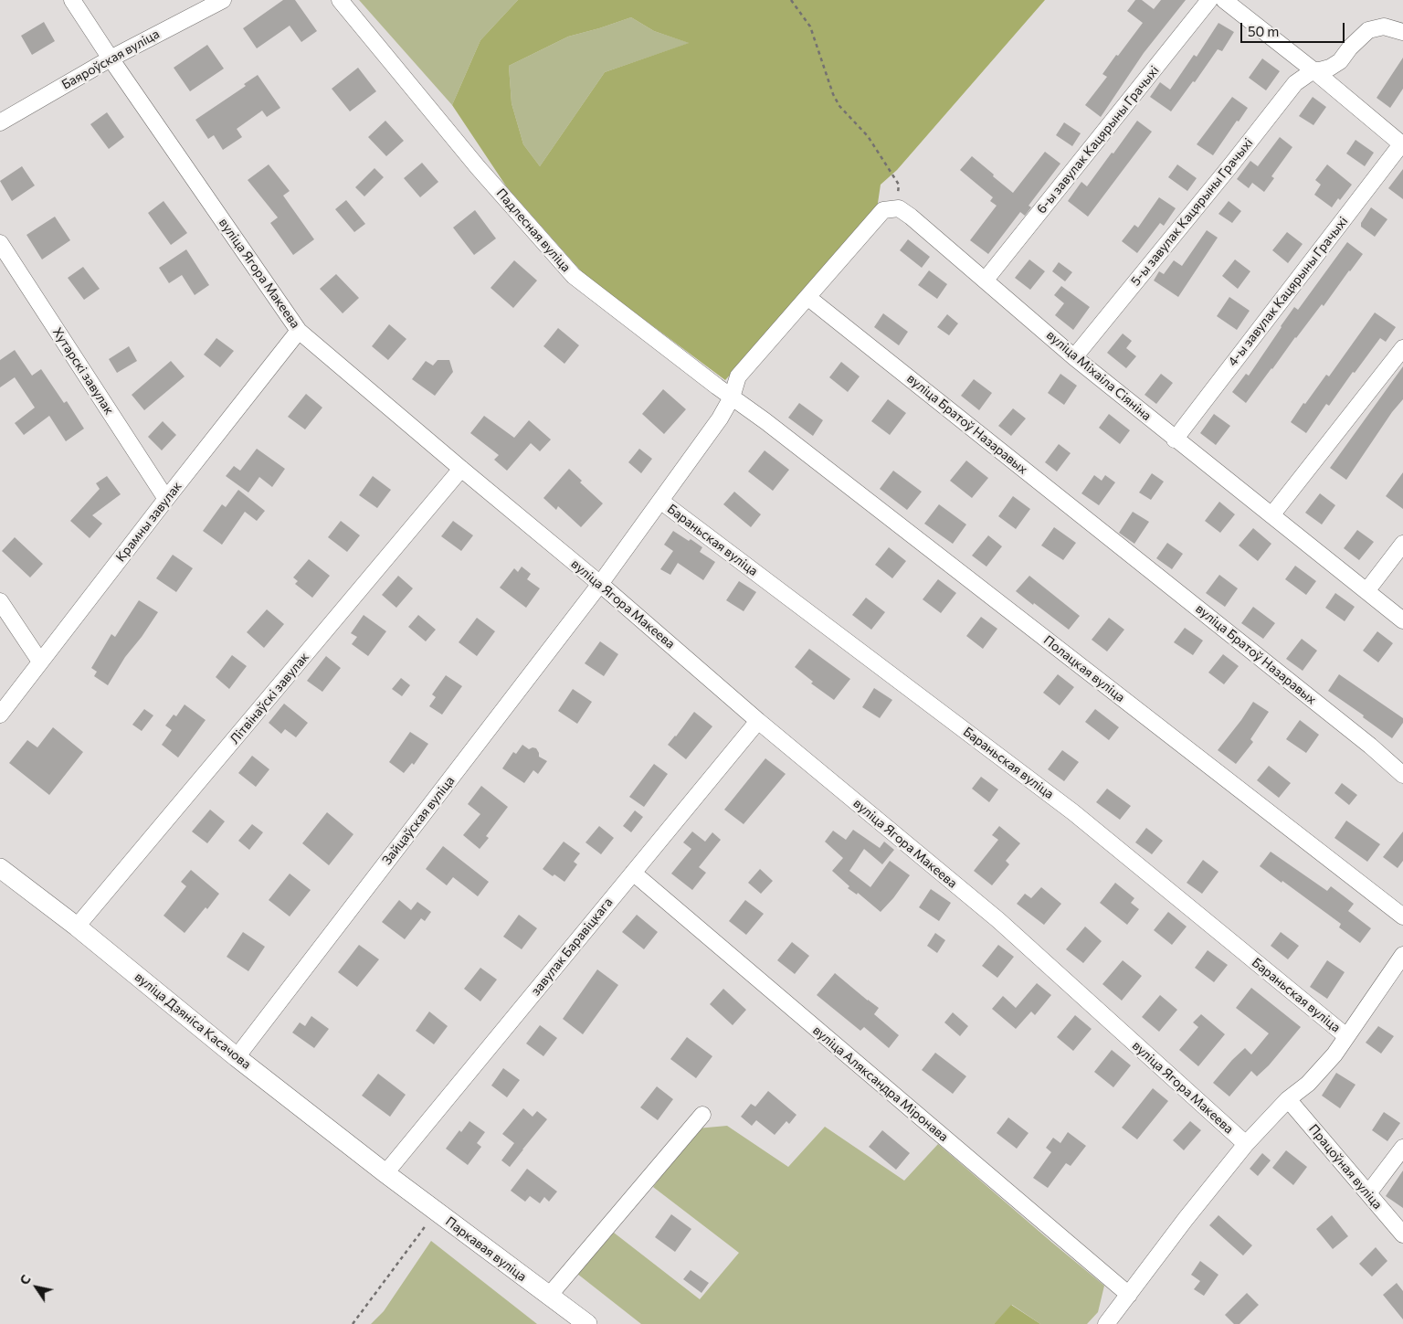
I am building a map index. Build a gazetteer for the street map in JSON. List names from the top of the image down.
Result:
{
  "streets": {
    "street": [
      "Баяроўская вуліца",
      "6-ы завулак Кацярыны Грачыхі",
      "5-ы завулак Кацярыны Грачыхі",
      "Падлесная вуліца",
      "вуліца Ягора Макеева",
      "4-ы завулак Кацярыны Грачыхі",
      "Хутарскі завулак",
      "вуліца Міхаіла Сіяніна",
      "вуліца Братоў Назаравых",
      "Крамны завулак",
      "Бараньская вуліца",
      "Полацкая вуліца",
      "Літвінаўскі завулак",
      "Зайцаўская вуліца",
      "завулак Баравіцкага",
      "вуліца Дзяніса Касачова",
      "вуліца Аляксандра Міронава",
      "Працоўная вуліца",
      "Паркавая вуліца"
    ]
  },
  "crossings": [
    ["Баяроўская вуліца", "вуліца Ягора Макеева"],
    ["6-ы завулак Кацярыны Грачыхі", "вуліца Міхаіла Сіяніна"],
    ["5-ы завулак Кацярыны Грачыхі", "вуліца Міхаіла Сіяніна"],
    ["Падлесная вуліца", "Полацкая вуліца"],
    ["вуліца Ягора Макеева", "Крамны завулак"],
    ["вуліца Ягора Макеева", "Літвінаўскі завулак"],
    ["вуліца Ягора Макеева", "Зайцаўская вуліца"],
    ["вуліца Ягора Макеева", "завулак Баравіцкага"],
    ["4-ы завулак Кацярыны Грачыхі", "вуліца Міхаіла Сіяніна"],
    ["Хутарскі завулак", "Крамны завулак"],
    ["Літвінаўскі завулак", "вуліца Дзяніса Касачова"],
    ["Зайцаўская вуліца", "вуліца Дзяніса Касачова"],
    ["завулак Баравіцкага", "вуліца Дзяніса Касачова"],
    ["завулак Баравіцкага", "вуліца Аляксандра Міронава"],
    ["завулак Баравіцкага", "Паркавая вуліца"],
    ["вуліца Дзяніса Касачова", "Паркавая вуліца"]
  ],
  "scale_bar": "50 m",
  "north": "top left"
}
